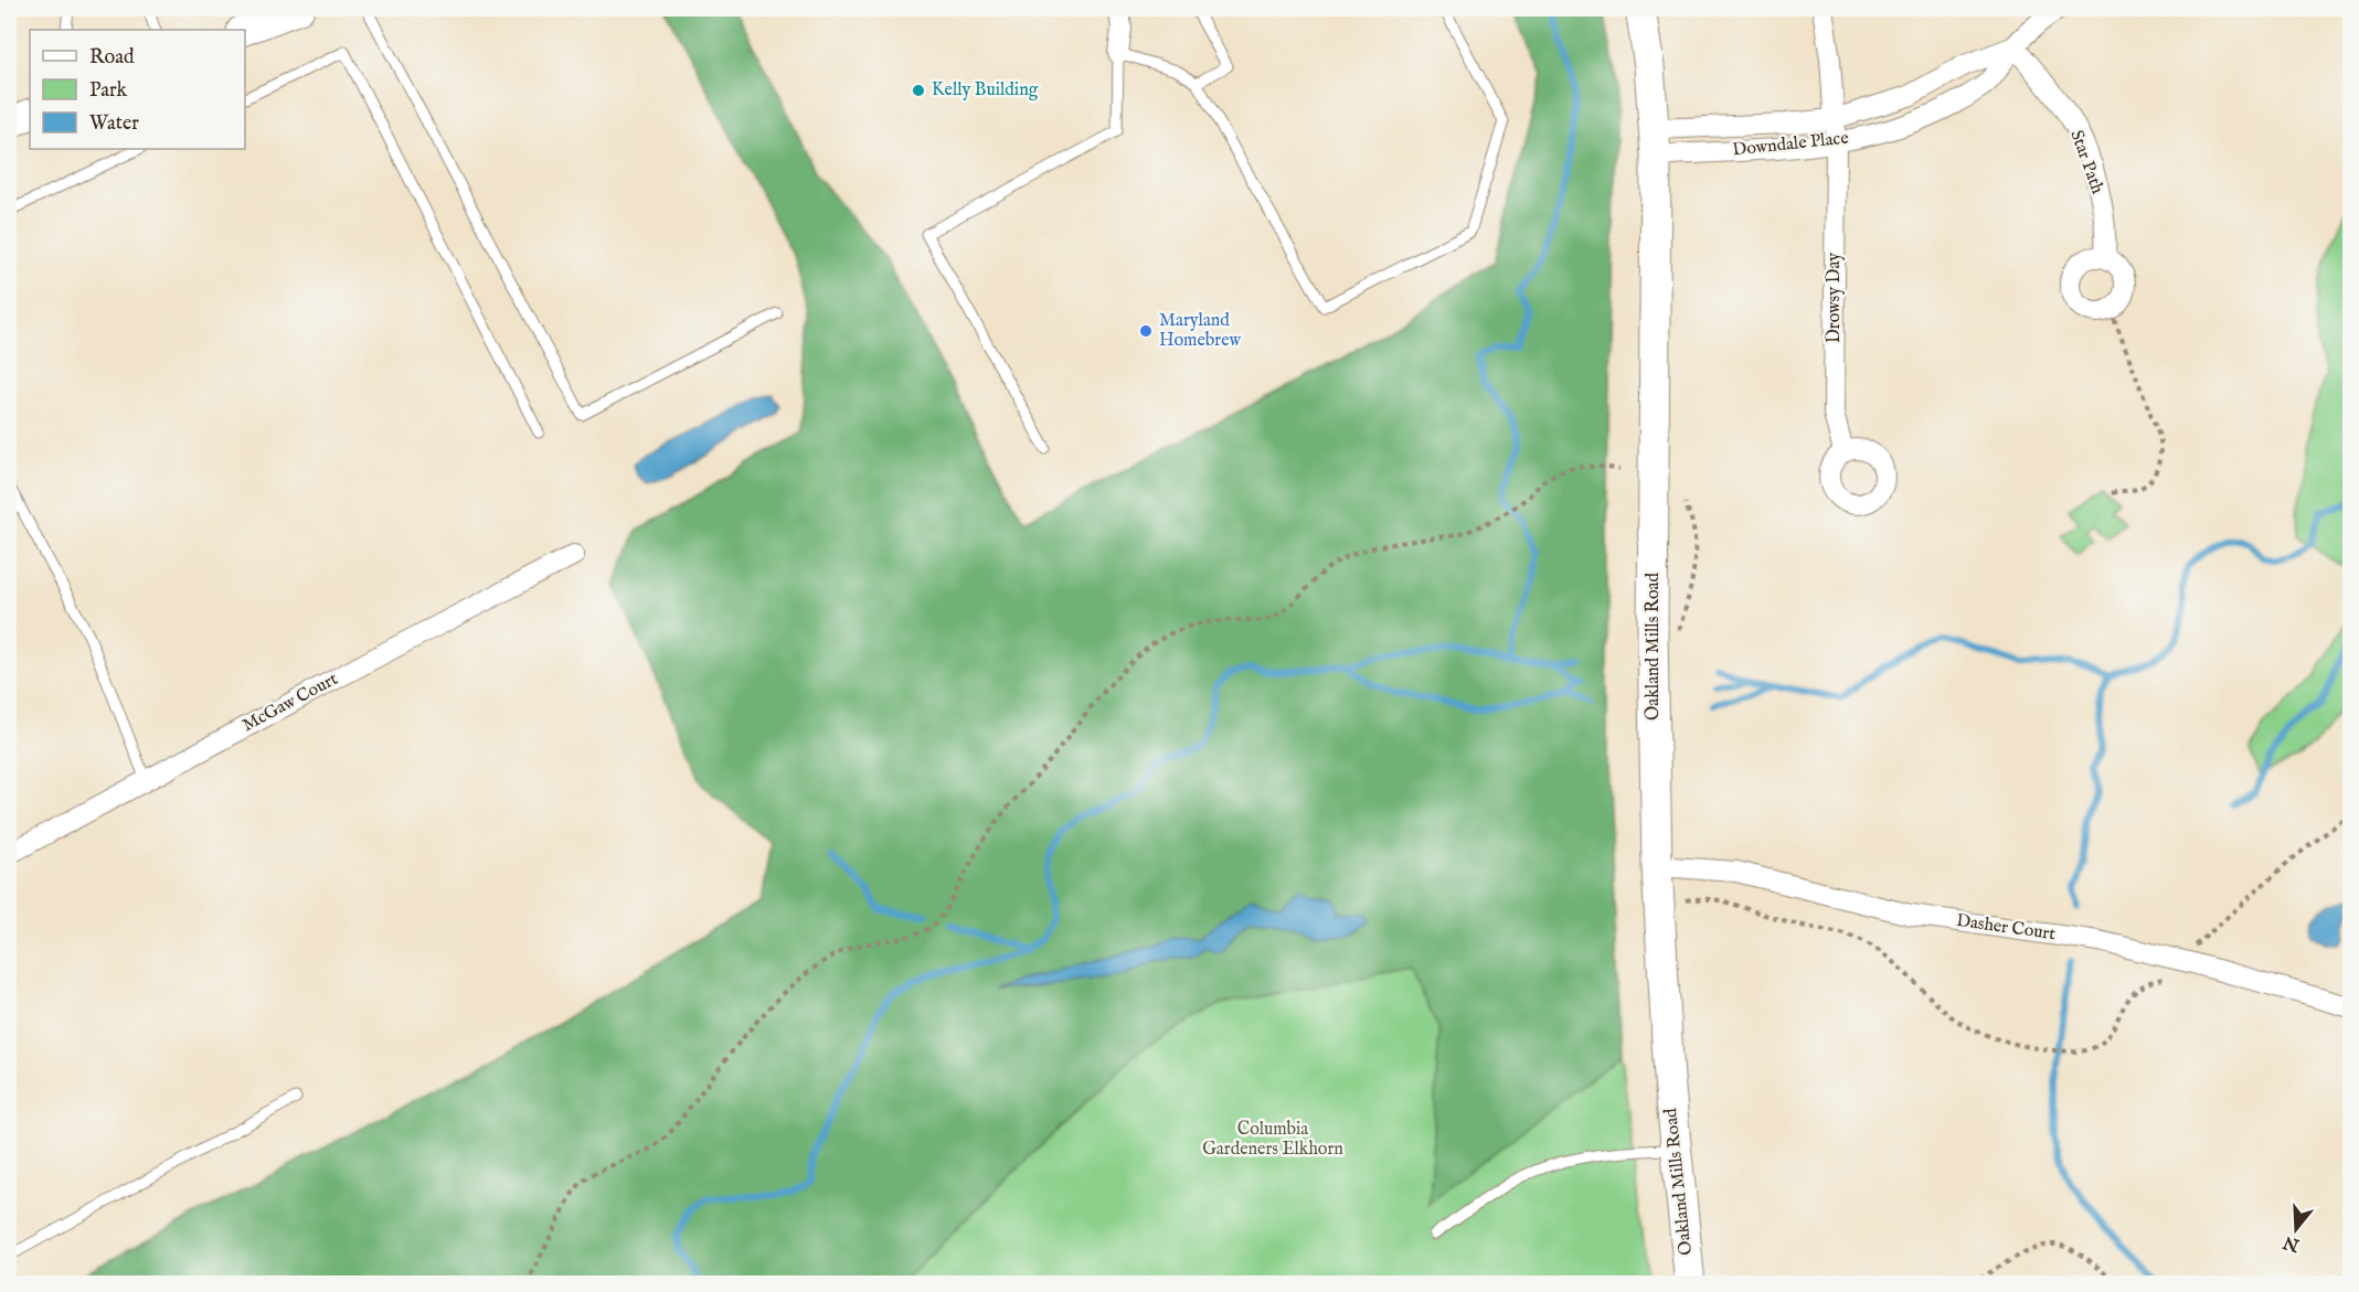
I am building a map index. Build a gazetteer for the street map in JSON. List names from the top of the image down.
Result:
{
  "streets": {
    "street": [
      "Downdale Place",
      "Star Path",
      "Drowsy Day",
      "Oakland Mills Road",
      "McGaw Court",
      "Dasher Court"
    ]
  },
  "crossings": [
    ["Downdale Place", "Star Path"],
    ["Downdale Place", "Drowsy Day"],
    ["Downdale Place", "Oakland Mills Road"],
    ["Oakland Mills Road", "Dasher Court"]
  ],
  "parks": ["Columbia Gardeners Elkhorn"],
  "places": ["Kelly Building", "Maryland Homebrew"],
  "legend": ["Road", "Park", "Water"],
  "north": "bottom"
}
